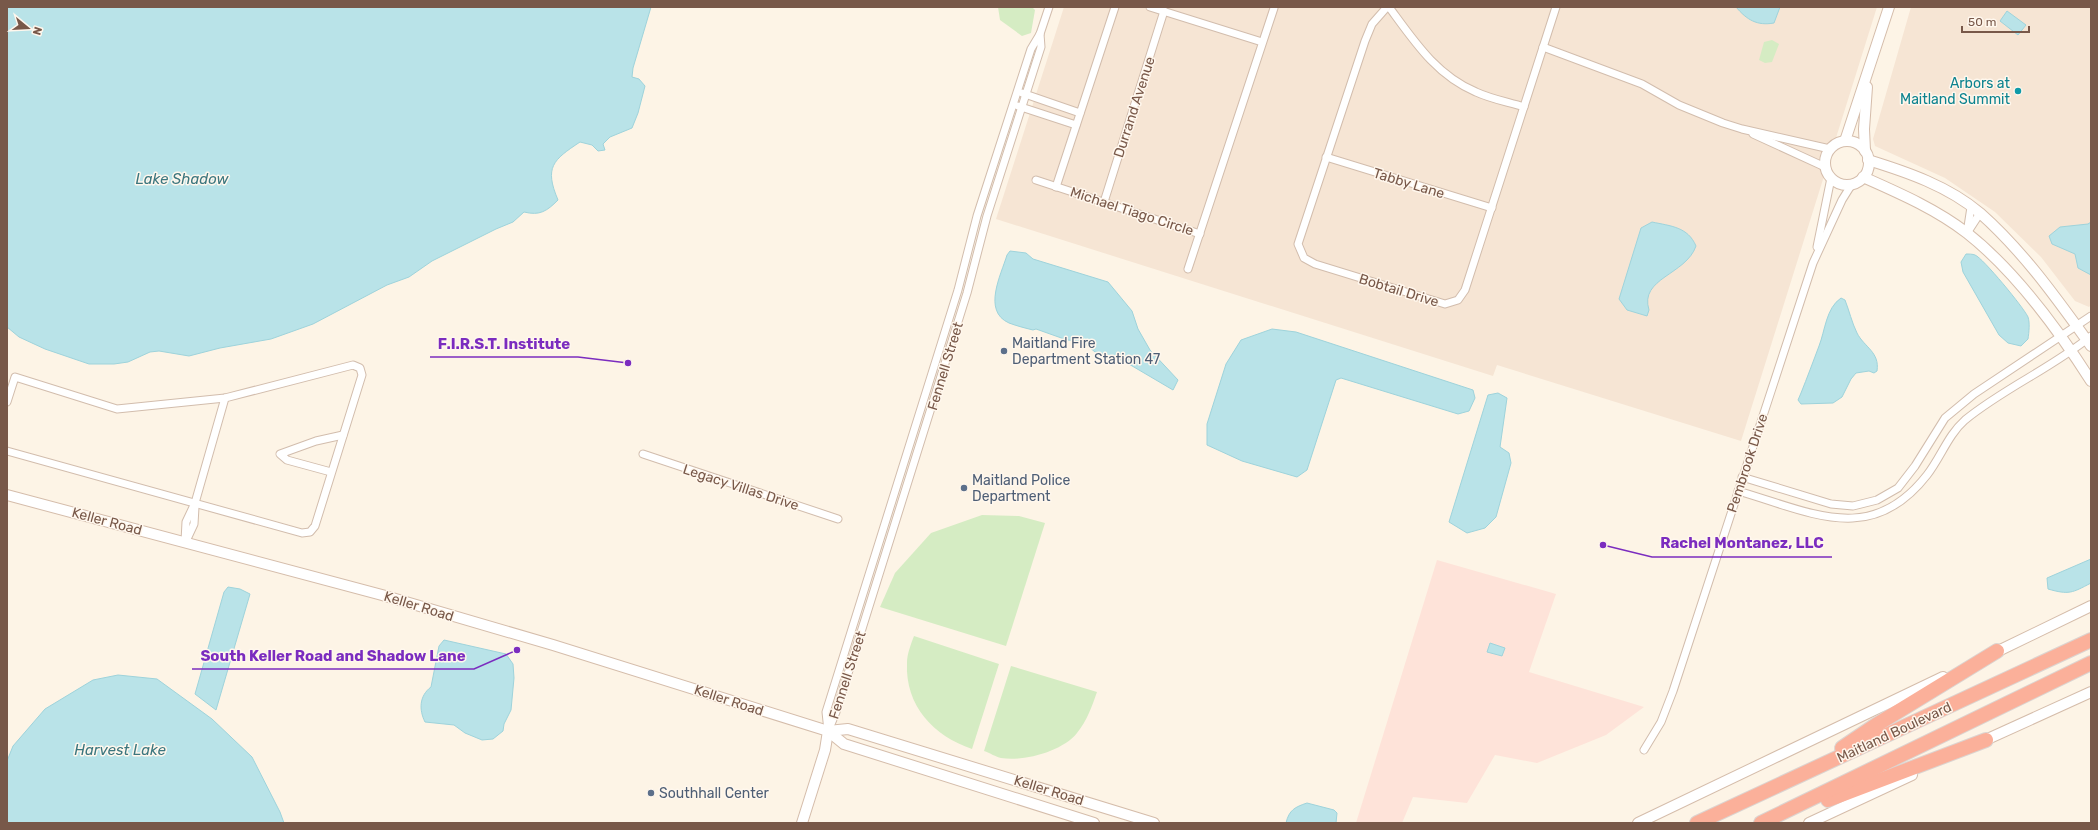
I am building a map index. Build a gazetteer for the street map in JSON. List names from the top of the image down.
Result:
{
  "streets": {
    "highway": ["Maitland Boulevard"],
    "street": [
      "Durrand Avenue",
      "Tabby Lane",
      "Michael Tiago Circle",
      "Bobtail Drive",
      "Fennell Street",
      "Pembrook Drive",
      "Legacy Villas Drive",
      "Keller Road"
    ]
  },
  "crossings": [
    ["Durrand Avenue", "Michael Tiago Circle"],
    ["Tabby Lane", "Bobtail Drive"],
    ["Fennell Street", "Keller Road"]
  ],
  "water": ["Lake Shadow", "Harvest Lake"],
  "places": [
    "Arbors at Maitland Summit",
    "Maitland Fire Department Station 47",
    "F.I.R.S.T. Institute",
    "Maitland Police Department",
    "Rachel Montanez, LLC",
    "South Keller Road and Shadow Lane",
    "Southhall Center"
  ],
  "scale_bar": "50 m",
  "north": "right"
}
